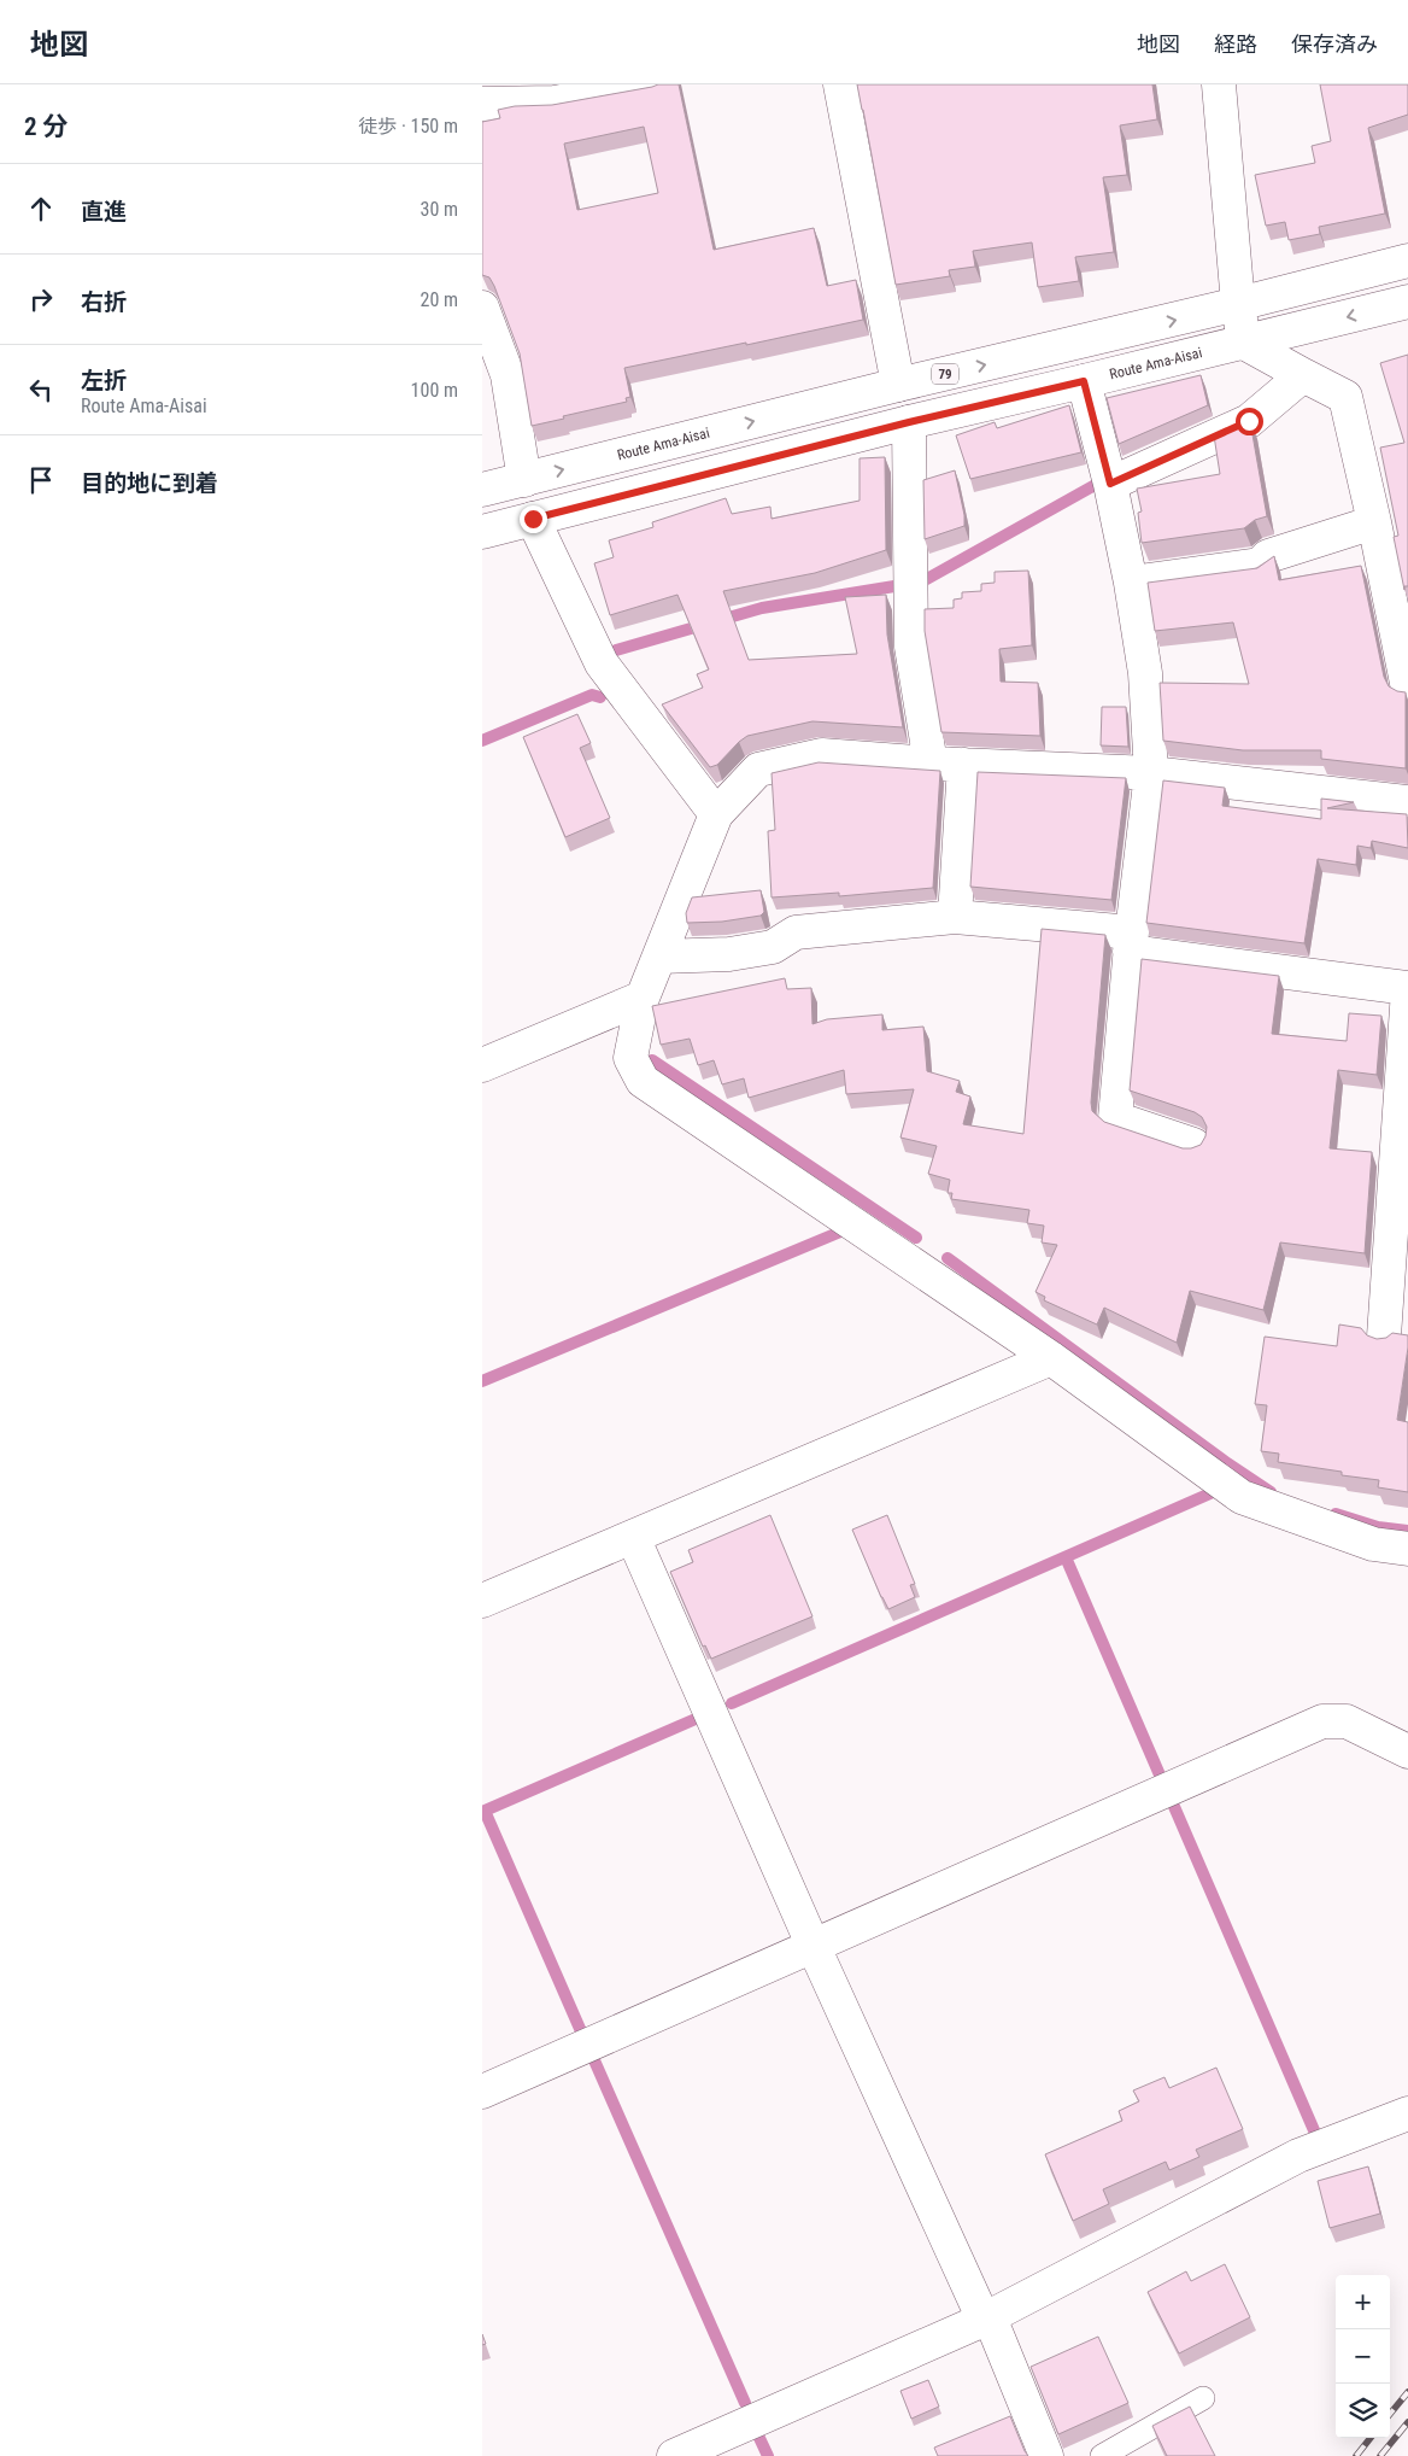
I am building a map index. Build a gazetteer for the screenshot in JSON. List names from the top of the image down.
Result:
{
  "streets": {
    "street": ["Route Ama-Aisai", "79"]
  },
  "page": {
    "header": "地図",
    "nav": ["地図", "経路", "保存済み"],
    "heading": ["2 分", "徒歩 · 150 m"],
    "list": [
      ["直進", "30 m"],
      ["右折", "20 m"],
      ["左折", "Route Ama-Aisai", "100 m"],
      "目的地に到着"
    ],
    "map_buttons": ["+", "−"]
  }
}
